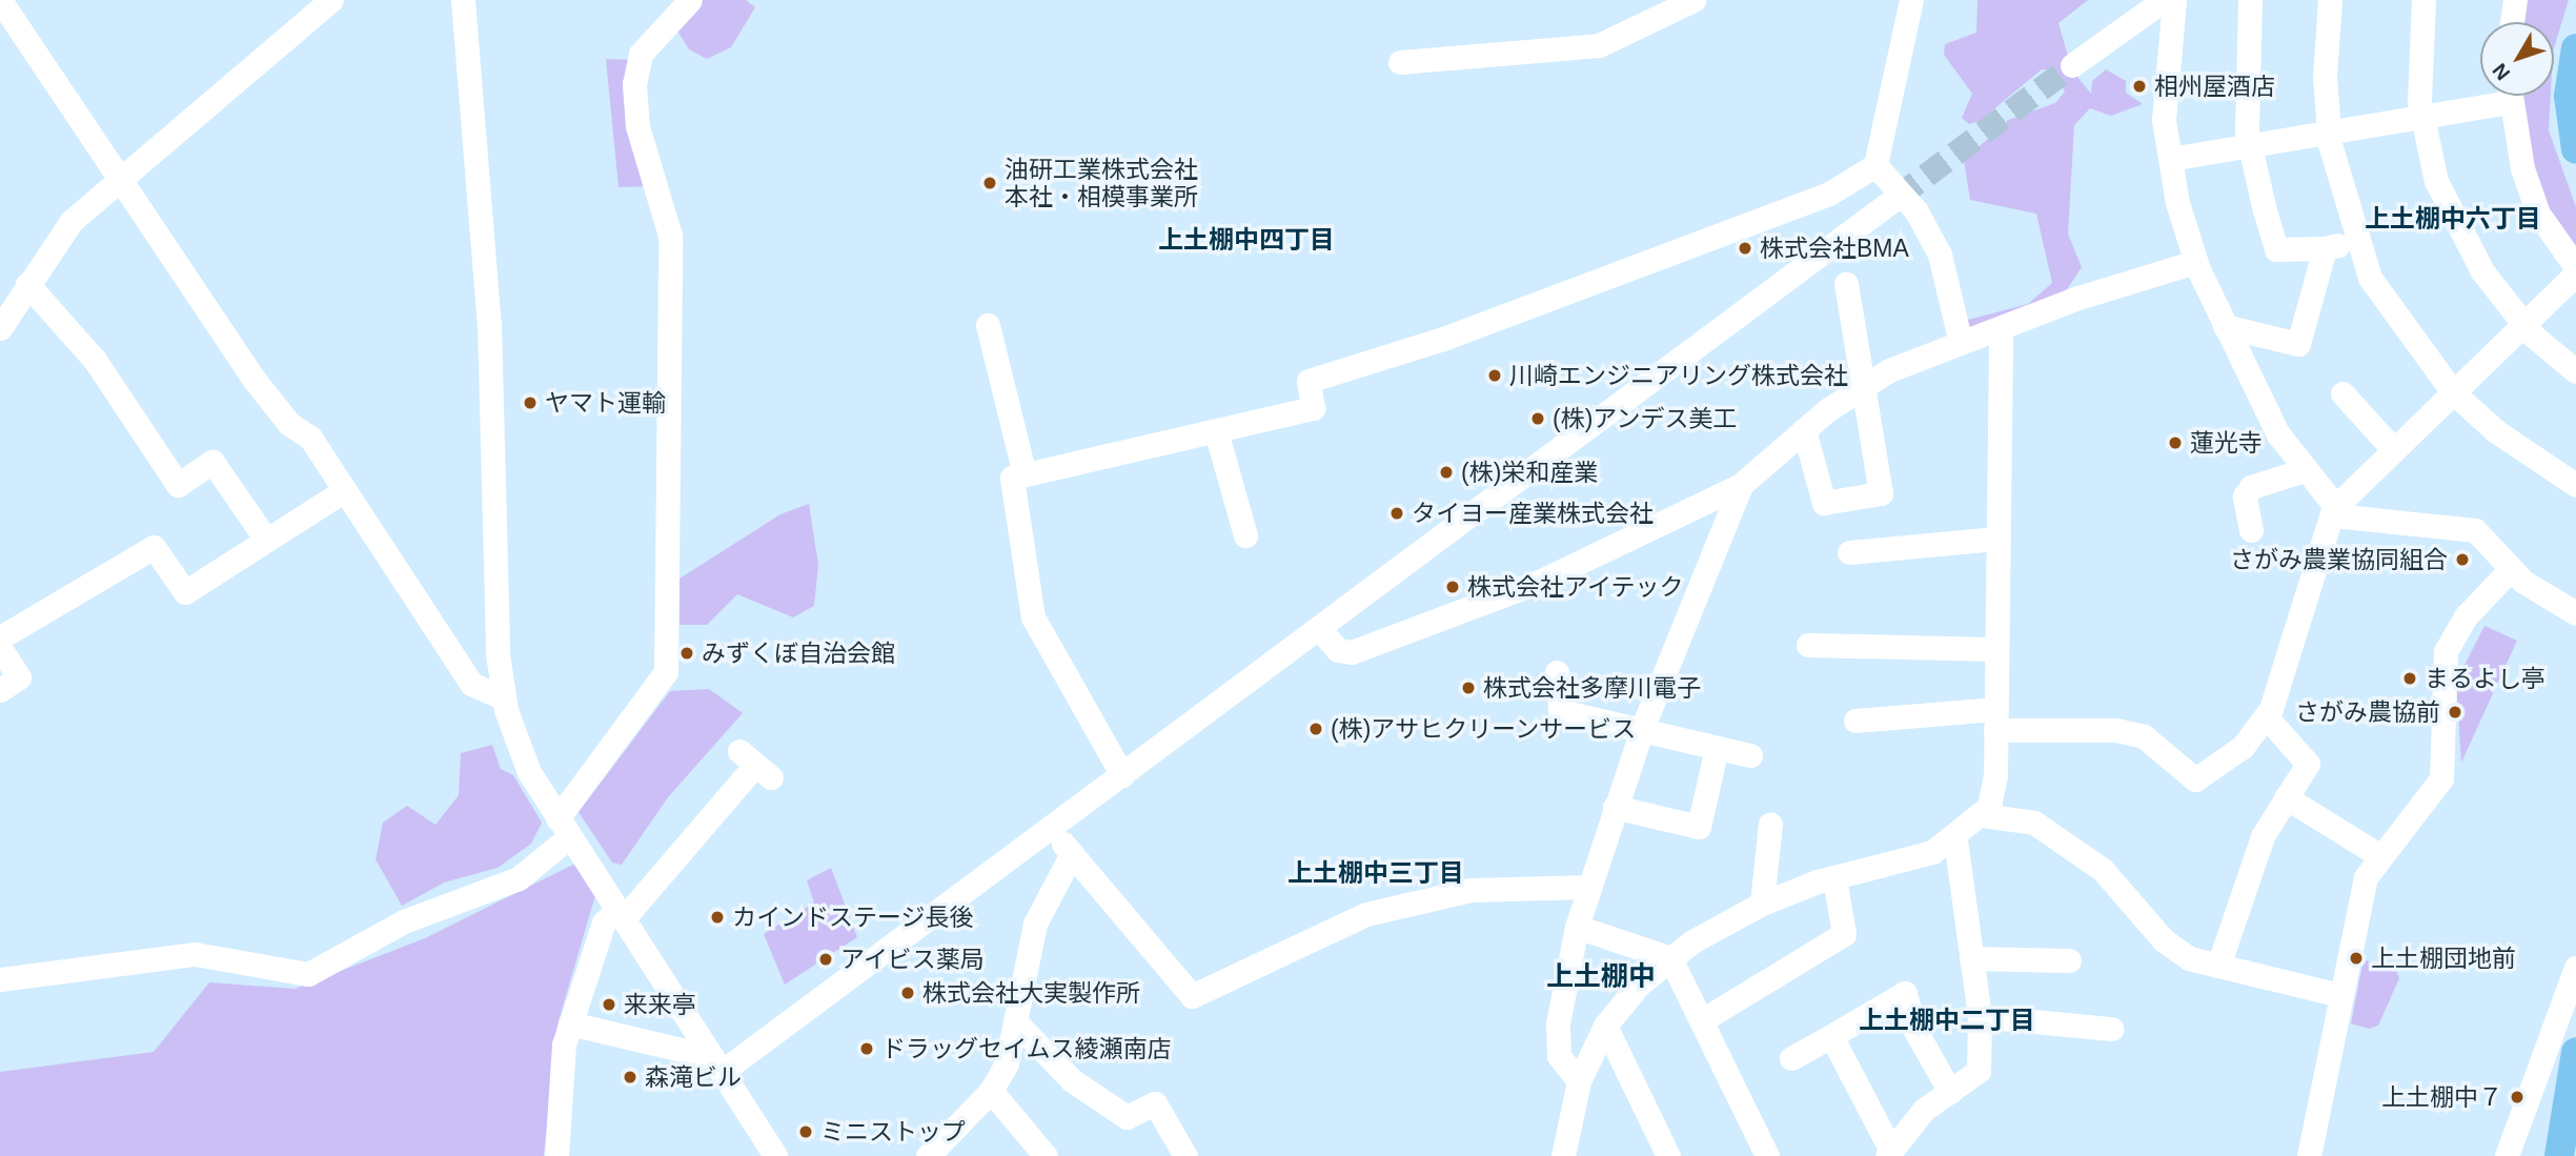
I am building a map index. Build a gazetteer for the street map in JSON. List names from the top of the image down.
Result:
{
  "districts": [
    "上土棚中六丁目",
    "上土棚中四丁目",
    "上土棚中三丁目",
    "上土棚中",
    "上土棚中二丁目"
  ],
  "places": [
    "相州屋酒店",
    "油研工業株式会社 本社・相模事業所",
    "株式会社BMA",
    "川崎エンジニアリング株式会社",
    "ヤマト運輸",
    "(株)アンデス美工",
    "蓮光寺",
    "(株)栄和産業",
    "タイヨー産業株式会社",
    "さがみ農業協同組合",
    "株式会社アイテック",
    "みずくぼ自治会館",
    "まるよし亭",
    "株式会社多摩川電子",
    "さがみ農協前",
    "(株)アサヒクリーンサービス",
    "カインドステージ長後",
    "上土棚団地前",
    "アイビス薬局",
    "株式会社大実製作所",
    "来来亭",
    "ドラッグセイムス綾瀬南店",
    "森滝ビル",
    "上土棚中７",
    "ミニストップ"
  ],
  "north": "bottom left"
}
